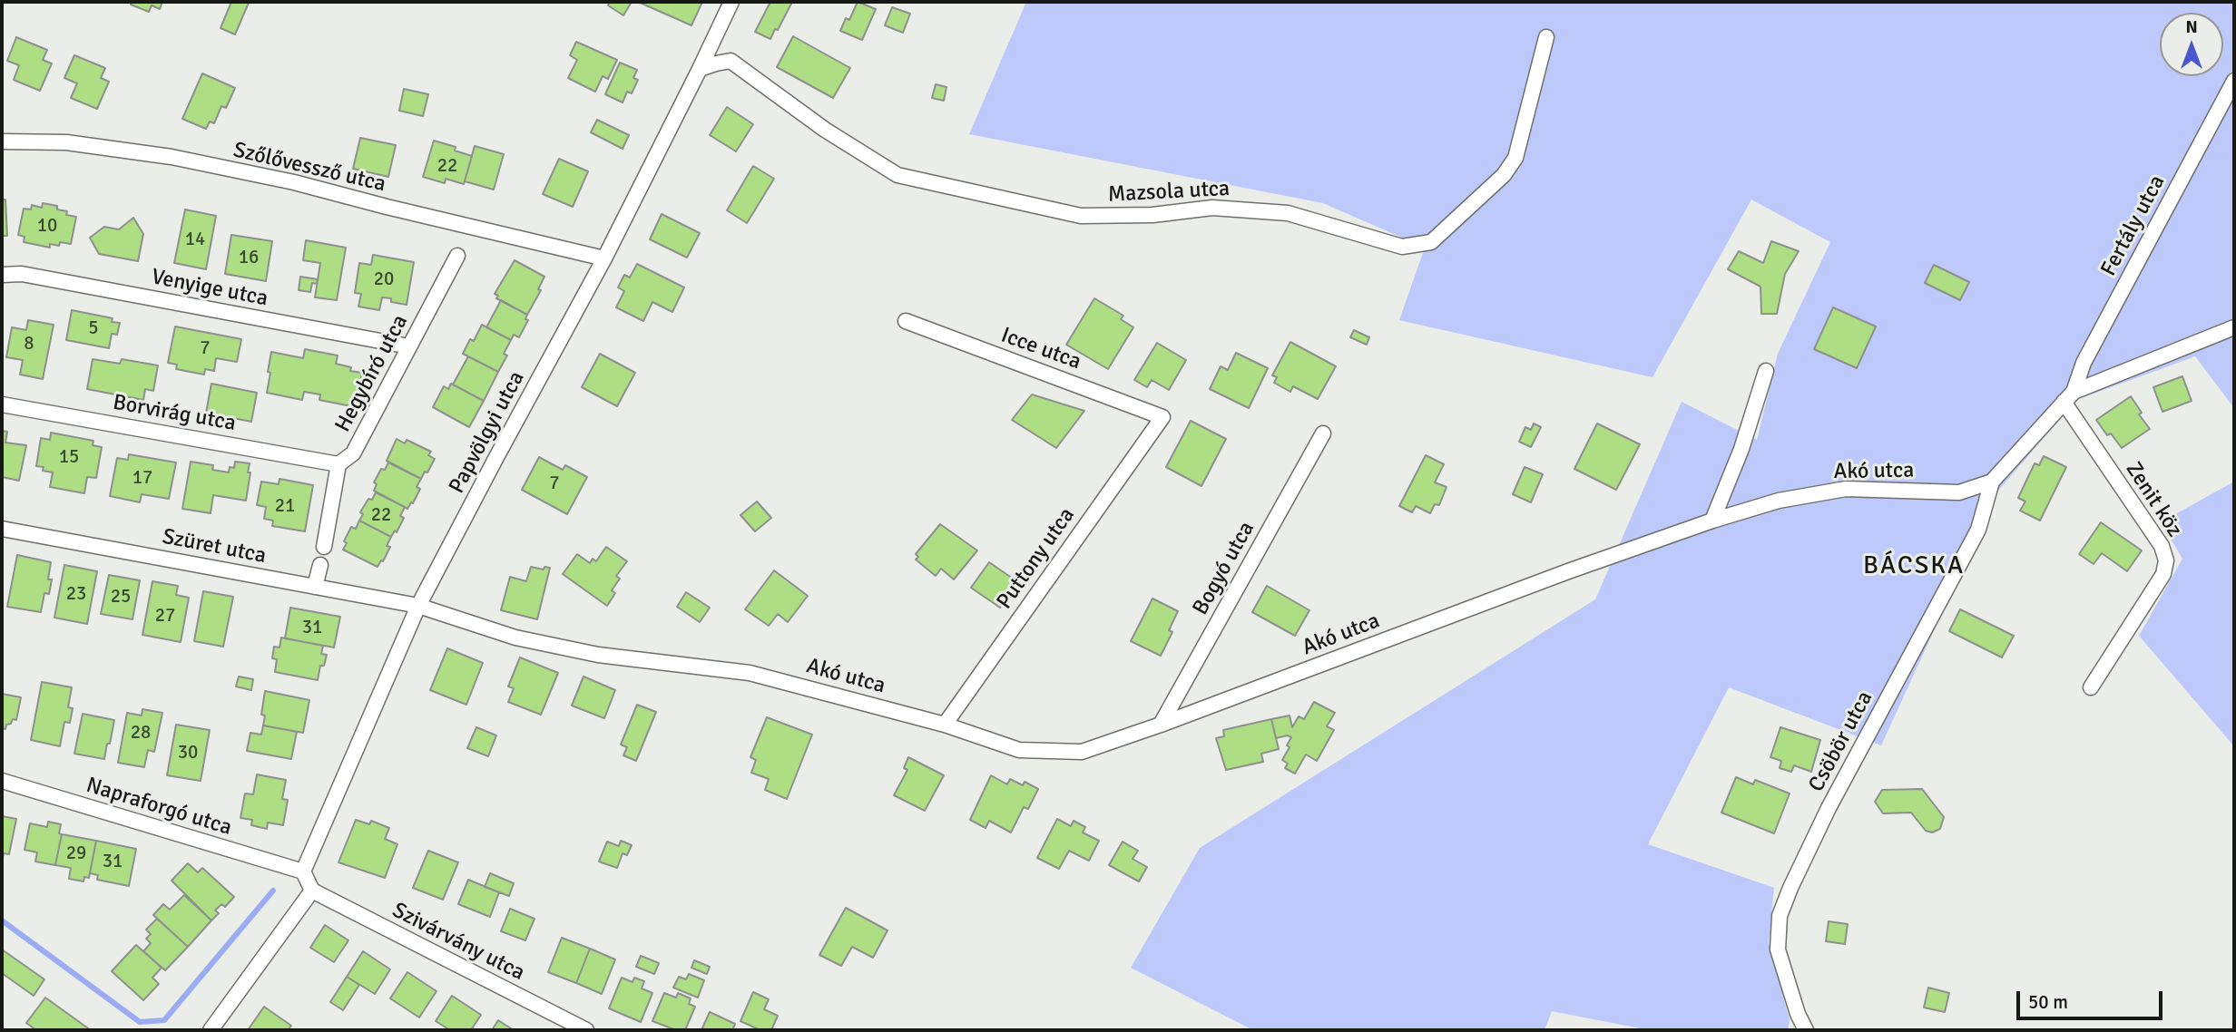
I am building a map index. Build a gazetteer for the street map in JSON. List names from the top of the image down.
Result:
{
  "streets": {
    "street": [
      "Szőlővessző utca",
      "Mazsola utca",
      "Fertály utca",
      "Venyige utca",
      "Icce utca",
      "Hegybíró utca",
      "Borvirág utca",
      "Papvölgyi utca",
      "Akó utca",
      "Zenit köz",
      "Szüret utca",
      "Puttony utca",
      "Bogyó utca",
      "Csöbör utca",
      "Napraforgó utca",
      "Szivárvány utca"
    ]
  },
  "crossings": [
    ["Szőlővessző utca", "Papvölgyi utca"],
    ["Mazsola utca", "Papvölgyi utca"],
    ["Fertály utca", "Zenit köz"],
    ["Venyige utca", "Hegybíró utca"],
    ["Icce utca", "Puttony utca"],
    ["Hegybíró utca", "Borvirág utca"],
    ["Papvölgyi utca", "Akó utca"],
    ["Papvölgyi utca", "Szüret utca"],
    ["Papvölgyi utca", "Napraforgó utca"],
    ["Akó utca", "Szüret utca"],
    ["Akó utca", "Puttony utca"],
    ["Akó utca", "Bogyó utca"],
    ["Akó utca", "Csöbör utca"]
  ],
  "districts": ["BÁCSKA"],
  "house_numbers": [
    "22",
    "10",
    "14",
    "16",
    "20",
    "5",
    "8",
    "7",
    "15",
    "17",
    "7",
    "21",
    "22",
    "23",
    "25",
    "27",
    "31",
    "28",
    "30",
    "29",
    "31"
  ],
  "scale_bar": "50 m",
  "north": "top"
}
